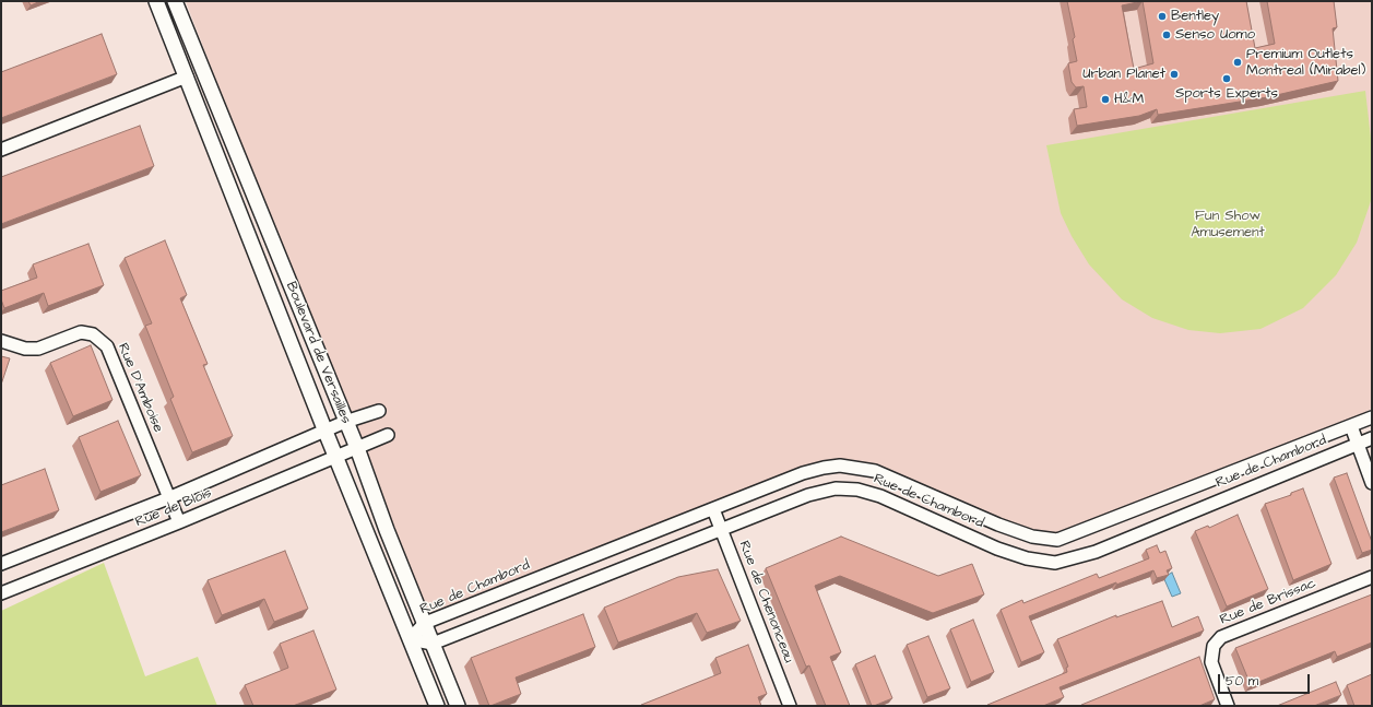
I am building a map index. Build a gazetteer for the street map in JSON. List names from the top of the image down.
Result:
{
  "streets": {
    "street": [
      "Boulevard de Versailles",
      "Rue D'Amboise",
      "Rue de Chambord",
      "Rue de Blois",
      "Rue de Chenonceau",
      "Rue de Brissac"
    ]
  },
  "crossings": [
    ["Boulevard de Versailles", "Rue de Chambord"],
    ["Boulevard de Versailles", "Rue de Blois"],
    ["Rue D'Amboise", "Rue de Blois"],
    ["Rue de Chambord", "Rue de Chenonceau"]
  ],
  "parks": ["Fun Show Amusement"],
  "places": [
    "Bentley",
    "Senso Uomo",
    "Premium Outlets Montreal (Mirabel)",
    "Urban Planet",
    "Sports Experts",
    "H&M"
  ],
  "scale_bar": "50 m"
}
